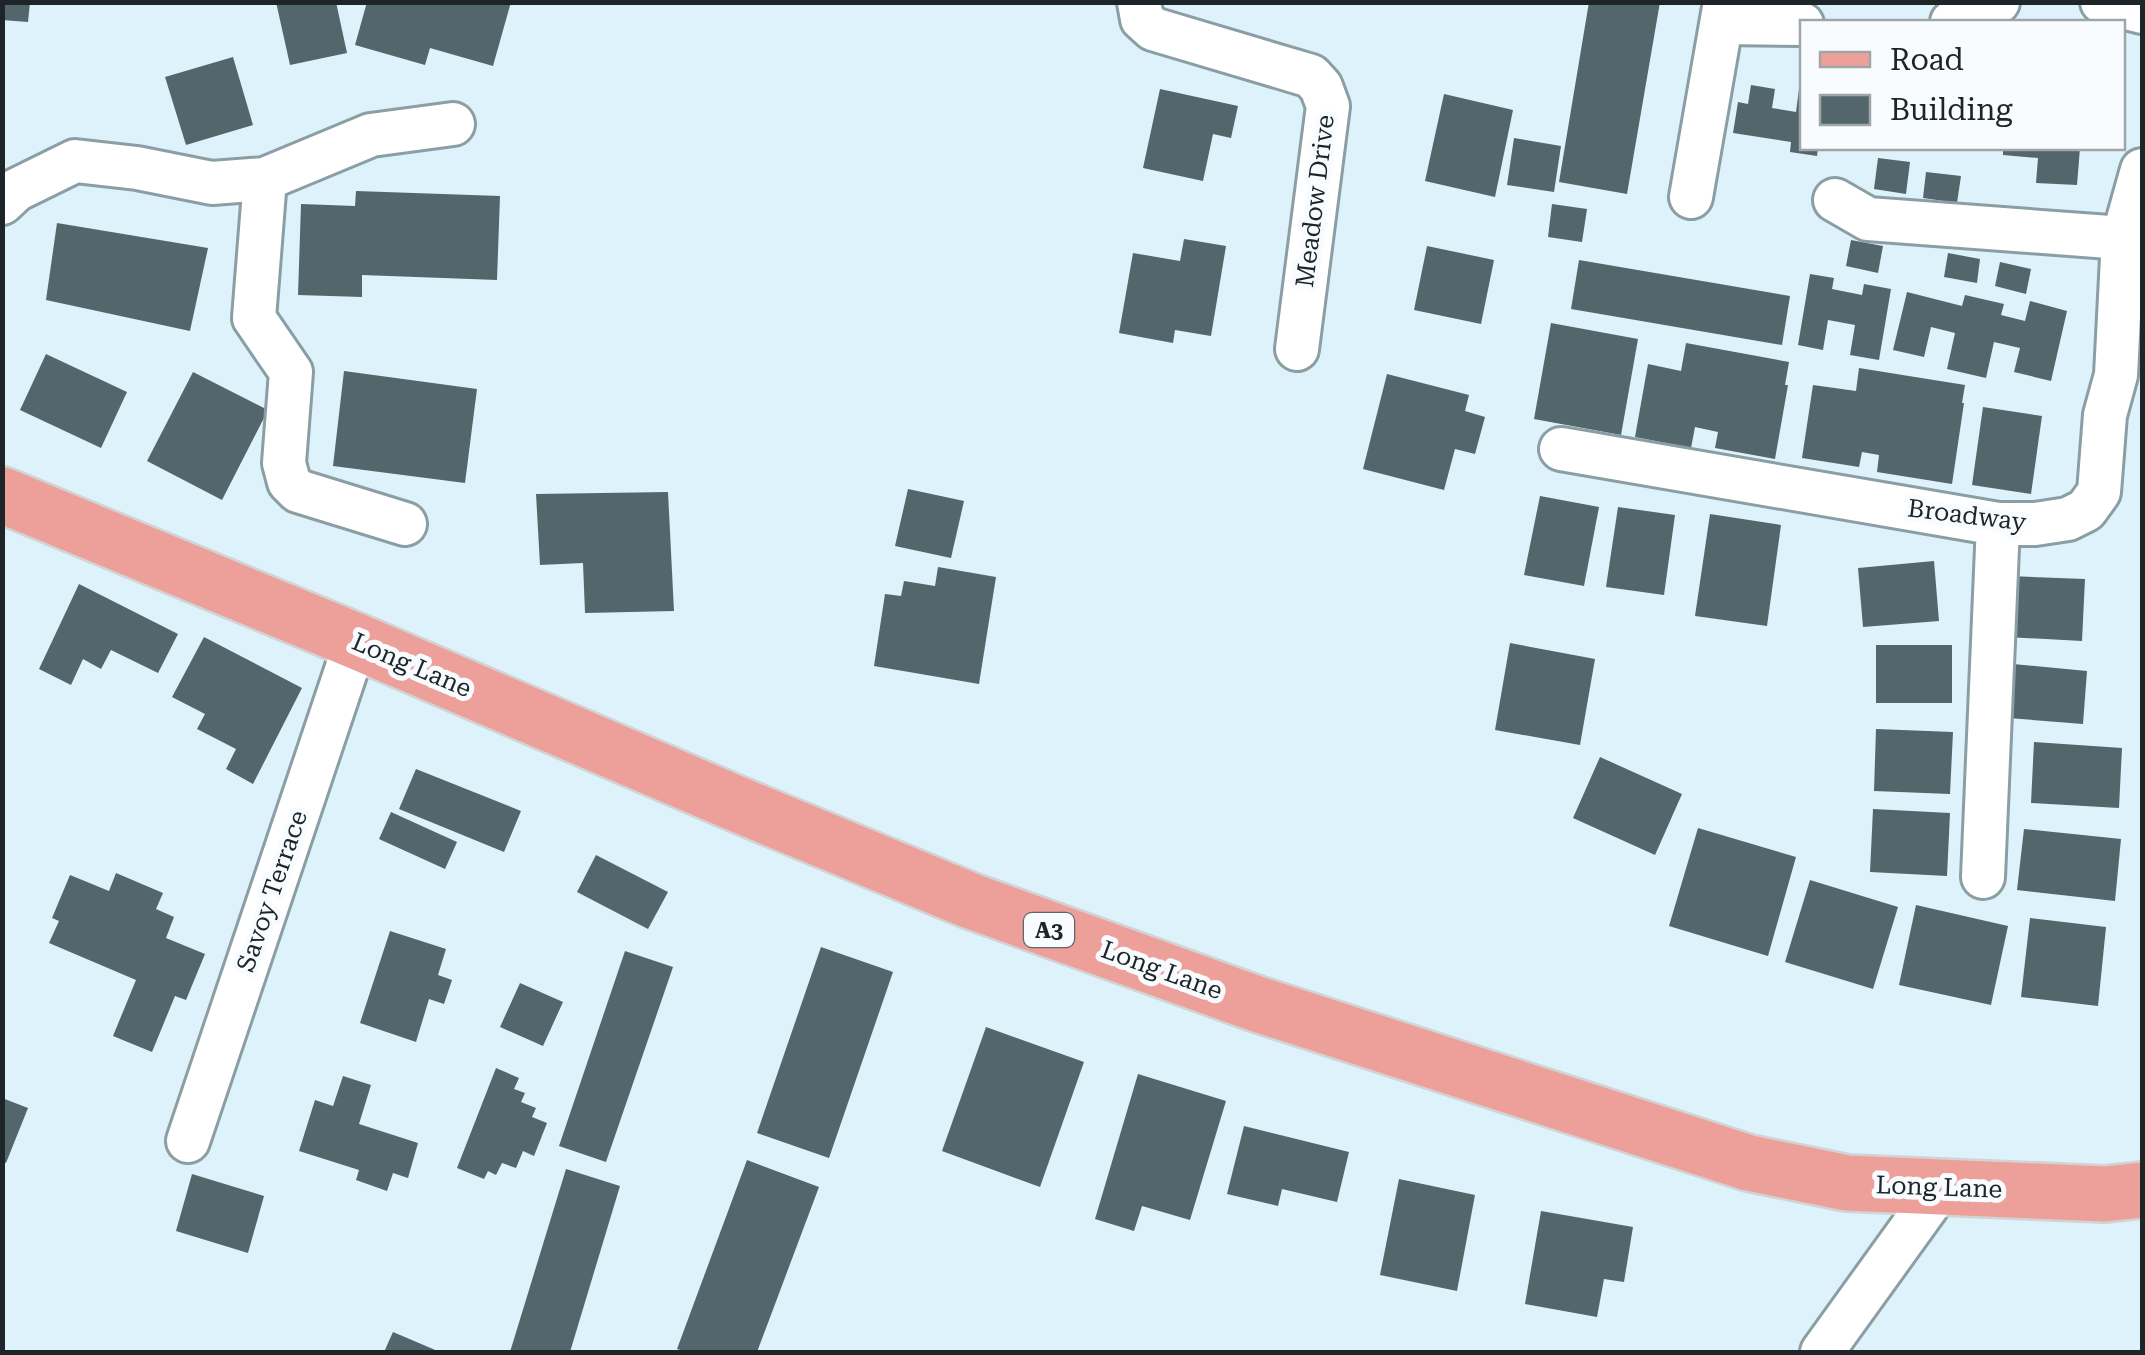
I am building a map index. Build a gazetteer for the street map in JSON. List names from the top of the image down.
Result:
{
  "streets": {
    "main road": ["Long Lane", "A3"],
    "street": ["Meadow Drive", "Broadway", "Savoy Terrace"]
  },
  "crossings": [
    ["Long Lane", "Savoy Terrace"]
  ],
  "legend": ["Road", "Building"]
}
